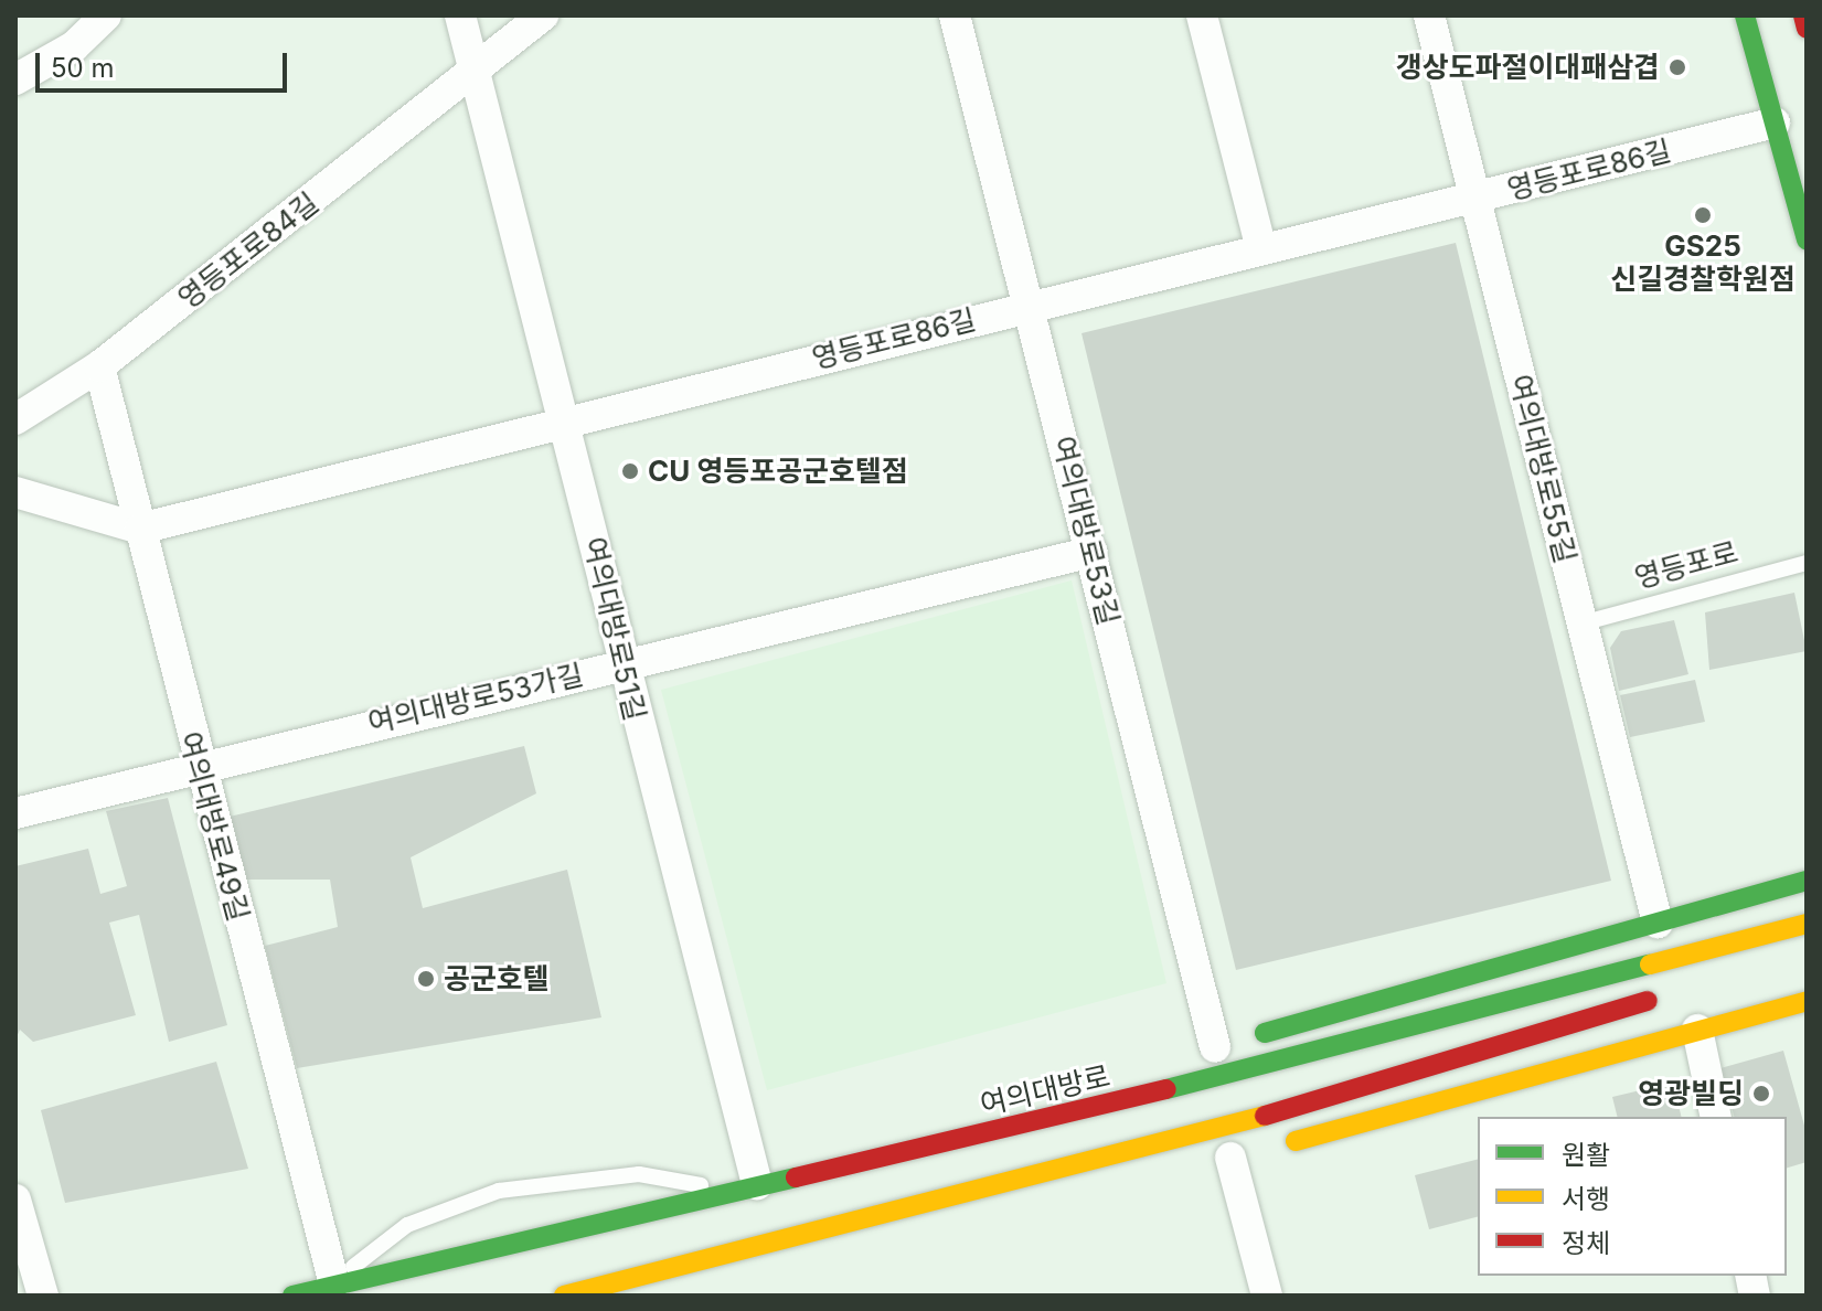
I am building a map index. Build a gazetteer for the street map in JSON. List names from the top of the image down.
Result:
{
  "streets": {
    "main road": ["여의대방로"],
    "street": [
      "영등포로86길",
      "영등포로84길",
      "여의대방로55길",
      "여의대방로53길",
      "여의대방로51길",
      "여의대방로53가길",
      "여의대방로49길"
    ],
    "lane": ["영등포로"]
  },
  "crossings": [
    ["영등포로86길", "여의대방로55길"],
    ["영등포로86길", "여의대방로53길"],
    ["영등포로86길", "여의대방로51길"],
    ["영등포로86길", "여의대방로49길"],
    ["영등포로84길", "여의대방로51길"],
    ["영등포로84길", "여의대방로49길"],
    ["여의대방로55길", "영등포로"],
    ["여의대방로53길", "여의대방로53가길"],
    ["여의대방로51길", "여의대방로53가길"],
    ["여의대방로51길", "여의대방로"],
    ["여의대방로53가길", "여의대방로49길"],
    ["여의대방로49길", "여의대방로"]
  ],
  "places": [
    "갱상도파절이대패삼겹",
    "GS25 신길경찰학원점",
    "CU 영등포공군호텔점",
    "공군호텔",
    "영광빌딩"
  ],
  "legend": ["원활", "서행", "정체"],
  "scale_bar": "50 m"
}
